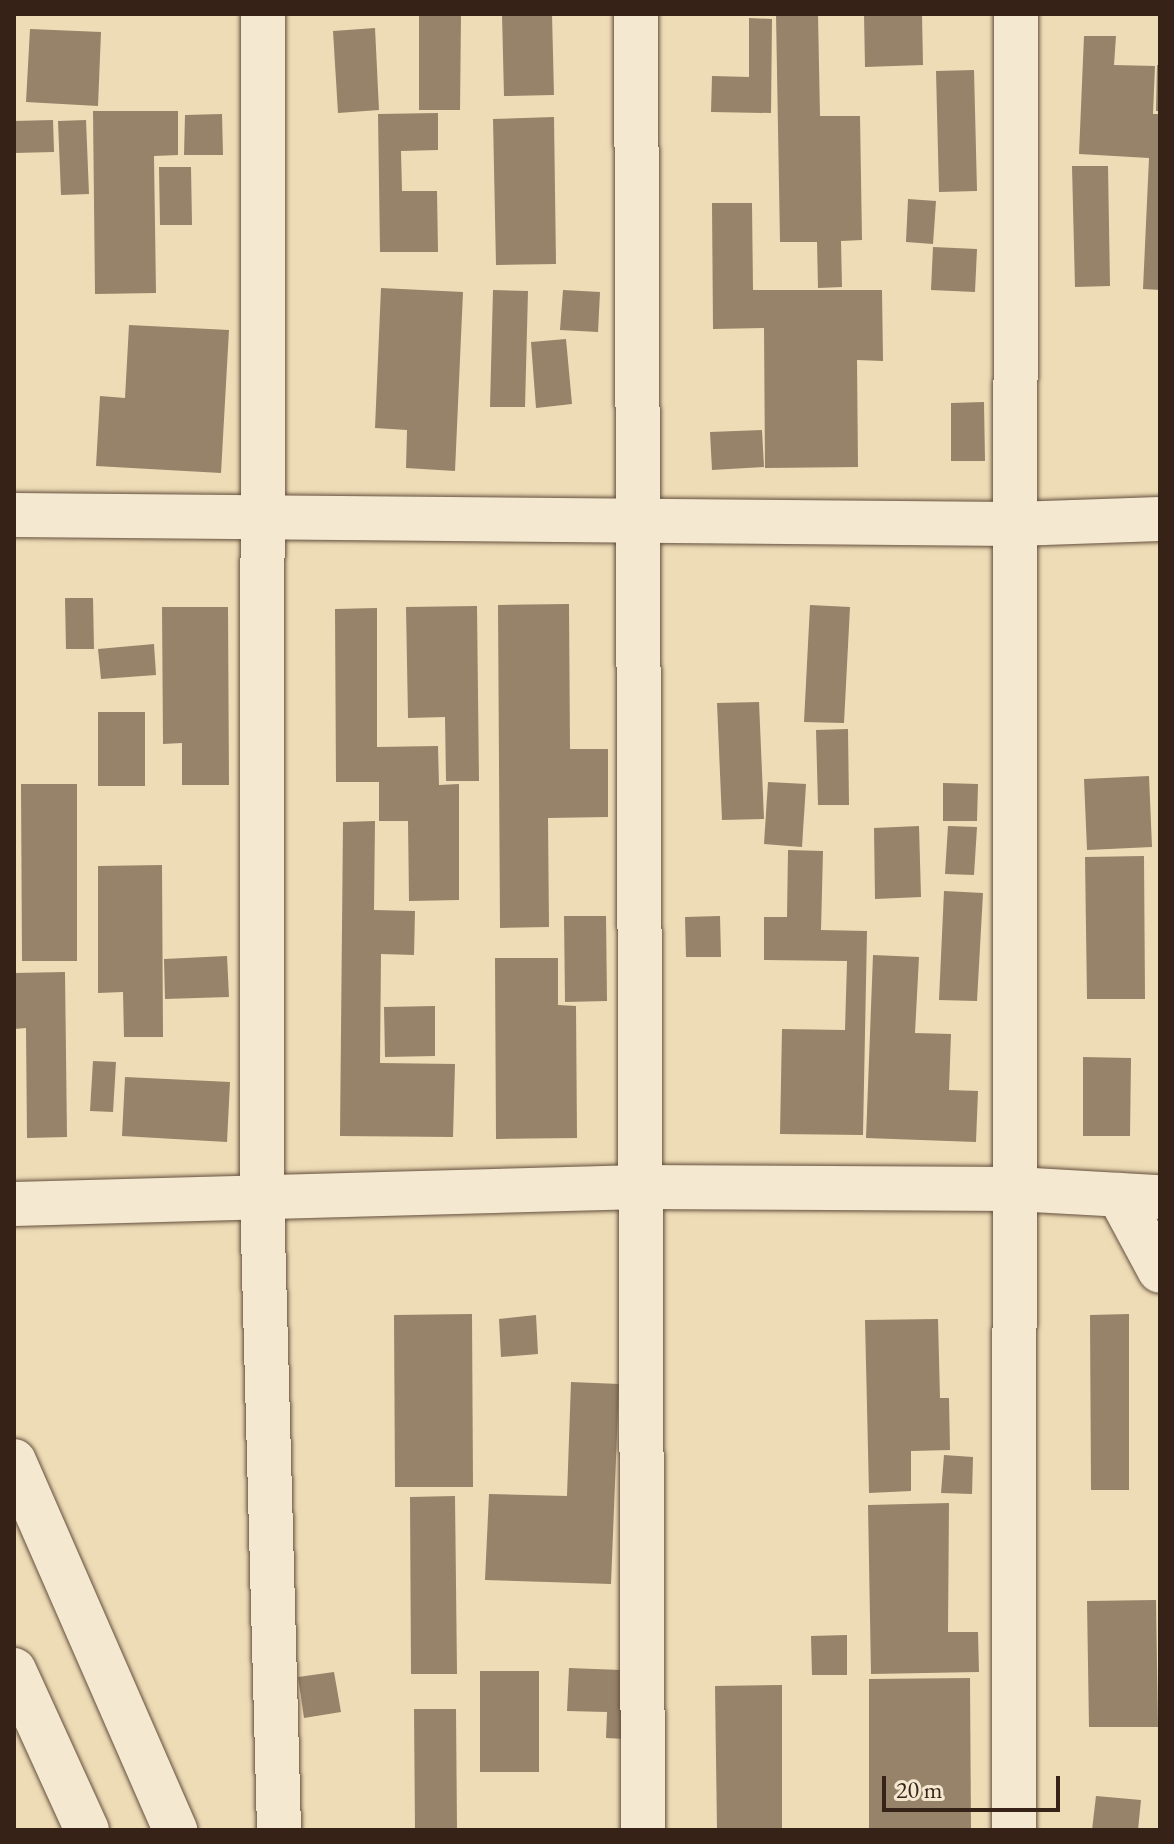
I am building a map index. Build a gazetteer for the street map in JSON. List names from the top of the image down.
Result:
{
  "scale_bar": "20 m"
}
